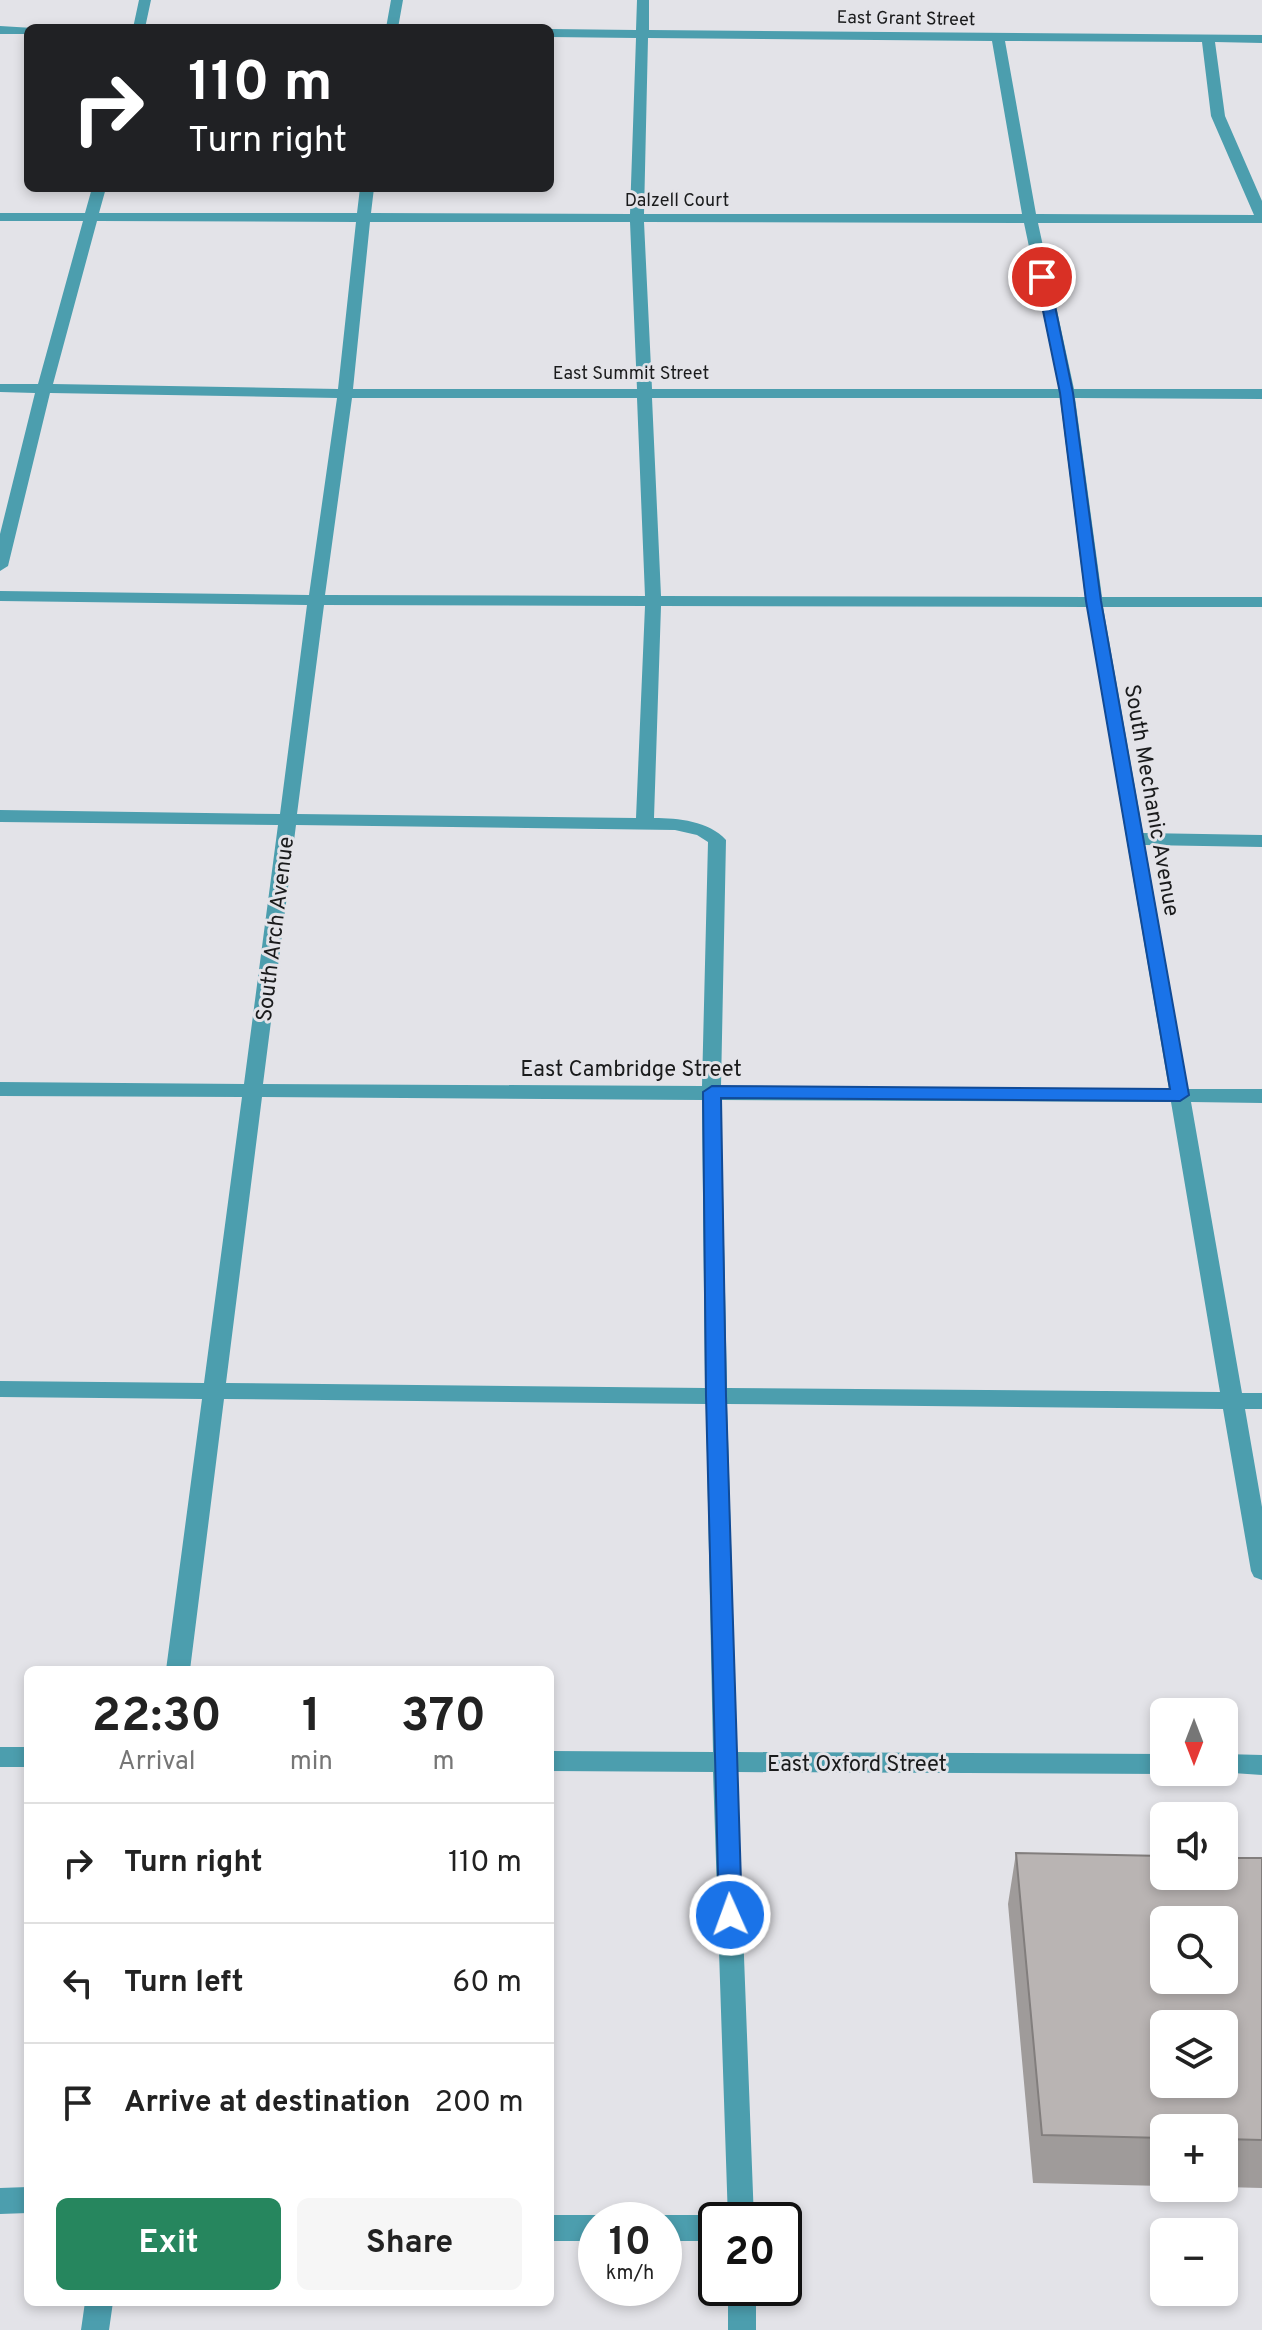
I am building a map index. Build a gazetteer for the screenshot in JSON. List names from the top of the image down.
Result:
{
  "streets": {
    "street": [
      "East Grant Street",
      "Dalzell Court",
      "East Summit Street",
      "South Mechanic Avenue",
      "South Arch Avenue",
      "East Cambridge Street",
      "East Oxford Street"
    ]
  },
  "crossings": [
    ["East Grant Street", "South Mechanic Avenue"],
    ["Dalzell Court", "South Mechanic Avenue"],
    ["Dalzell Court", "South Arch Avenue"],
    ["East Summit Street", "South Mechanic Avenue"],
    ["East Summit Street", "South Arch Avenue"],
    ["South Mechanic Avenue", "East Cambridge Street"],
    ["South Arch Avenue", "East Cambridge Street"]
  ],
  "north": "bottom",
  "page": {
    "turn": ["110 m", "Turn right"],
    "eta": [
      "22:30",
      "Arrival",
      "1",
      "min",
      "370",
      "m"
    ],
    "map_buttons": ["+", "−"],
    "list": [
      {
        "name": "Turn right",
        "value": "110 m"
      },
      {
        "name": "Turn left",
        "value": "60 m"
      },
      {
        "name": "Arrive at destination",
        "value": "200 m"
      }
    ],
    "buttons": ["Exit", "Share"],
    "speed": "10 km/h",
    "limit": "20"
  }
}
